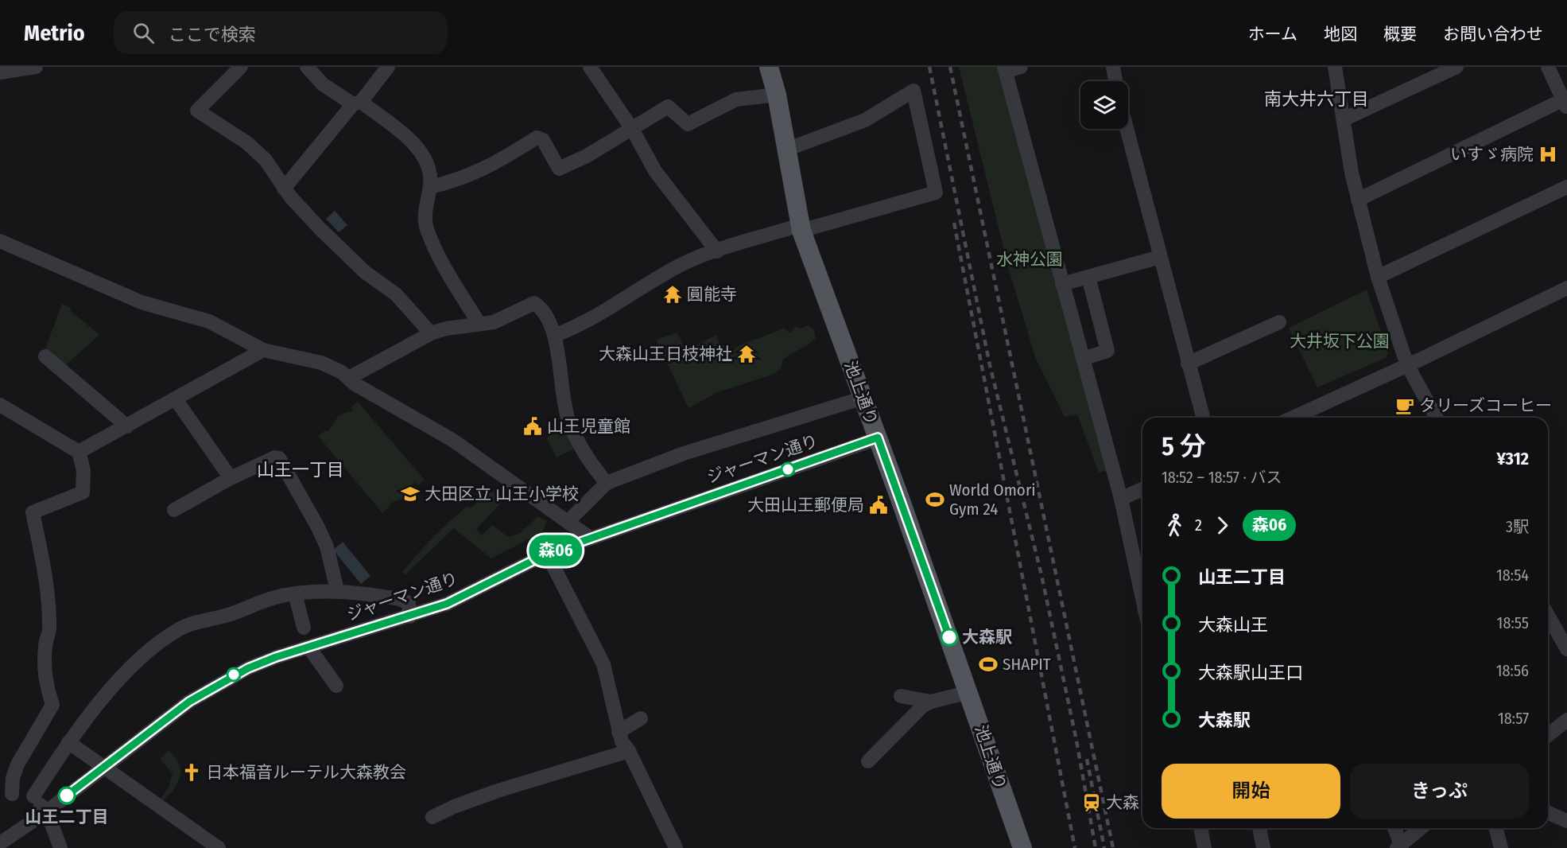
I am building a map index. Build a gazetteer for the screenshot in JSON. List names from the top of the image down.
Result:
{
  "streets": {
    "main road": ["池上通り"],
    "street": ["ジャーマン通り"]
  },
  "crossings": [
    ["池上通り", "ジャーマン通り"]
  ],
  "districts": ["南大井六丁目", "山王一丁目"],
  "parks": ["水神公園", "大井坂下公園"],
  "places": {
    "hospital": ["いすゞ病院"],
    "temple": ["圓能寺", "大森山王日枝神社"],
    "cafe": ["タリーズコーヒー"],
    "public building": ["山王児童館", "大田山王郵便局"],
    "school or university": ["大田区立 山王小学校"],
    "sports": ["World Omori Gym 24", "SHAPIT"],
    "other": ["大森駅", "山王二丁目"],
    "church": ["日本福音ルーテル大森教会"],
    "station": ["大森"]
  },
  "lines": ["bus line 森06"],
  "page": {
    "header": "Metrio",
    "search": "ここで検索",
    "nav": [
      "ホーム",
      "地図",
      "概要",
      "お問い合わせ"
    ],
    "on_map": "森06",
    "heading": ["5 分", "18:52 – 18:57 · バス", "¥312"],
    "legs": ["2", "森06", "3駅"],
    "list": [
      {
        "name": "山王二丁目",
        "value": "18:54"
      },
      {
        "name": "大森山王",
        "value": "18:55"
      },
      {
        "name": "大森駅山王口",
        "value": "18:56"
      },
      {
        "name": "大森駅",
        "value": "18:57"
      }
    ],
    "buttons": ["開始", "きっぷ"]
  }
}
